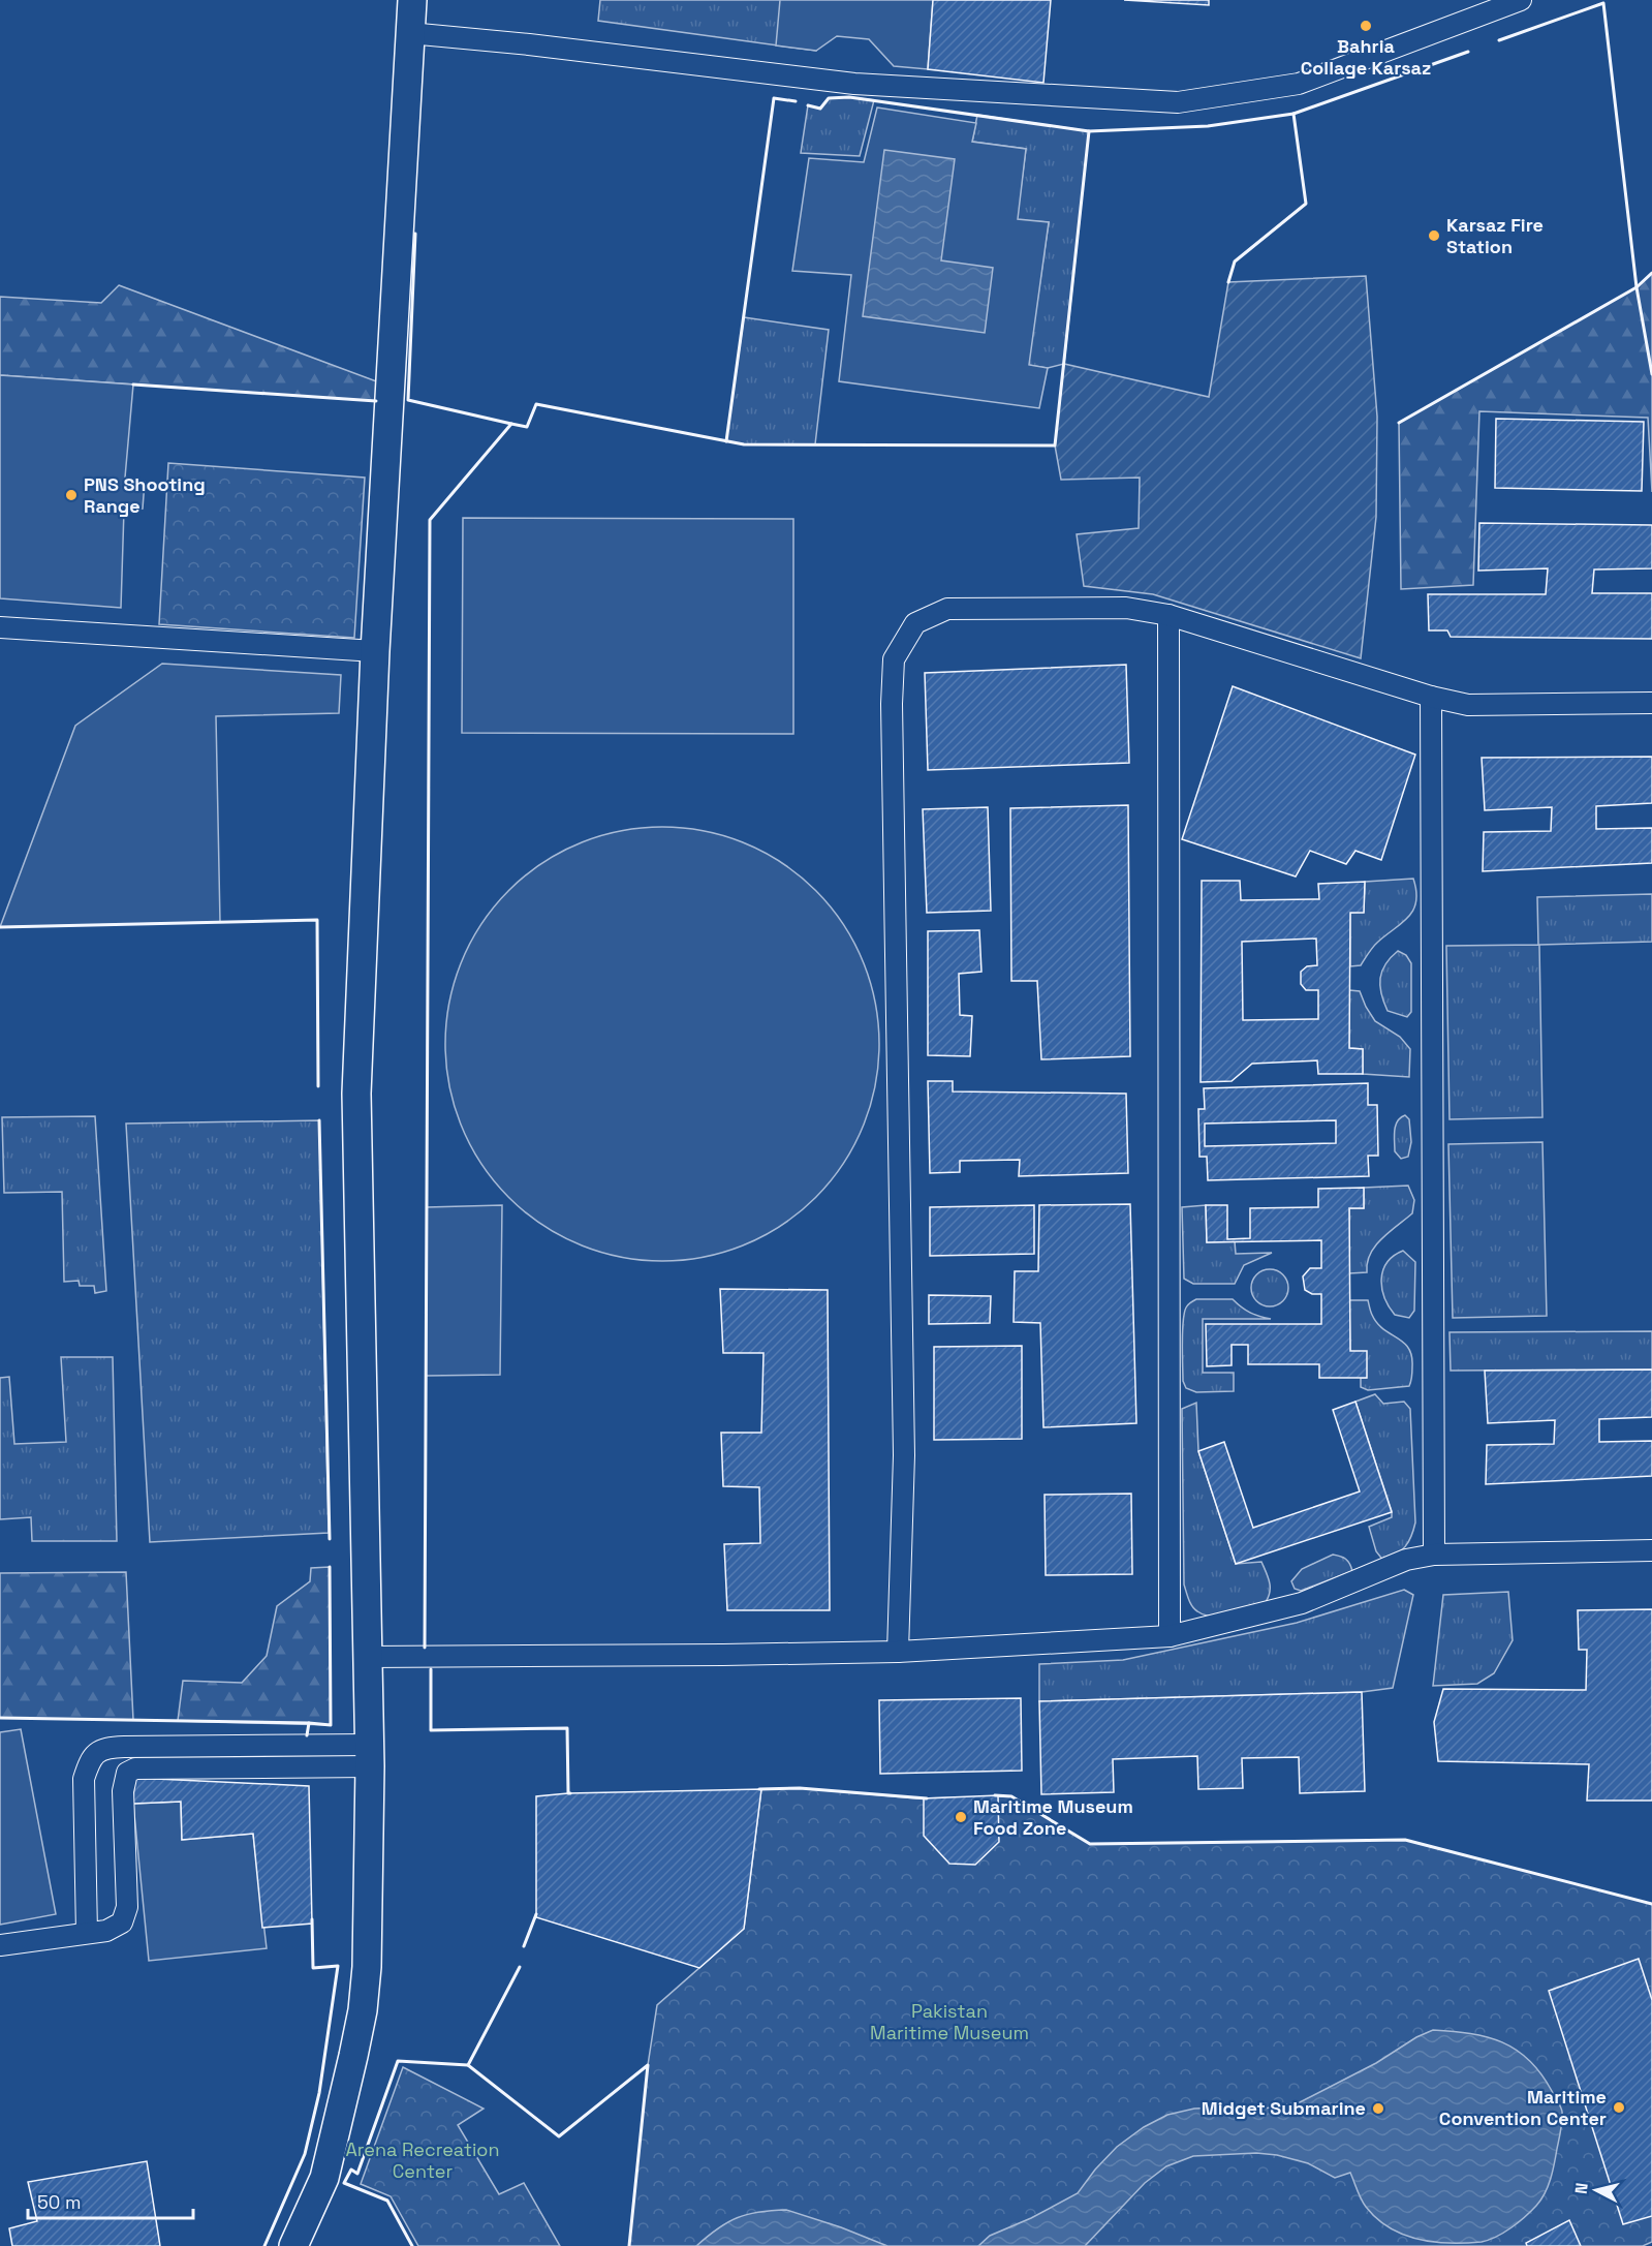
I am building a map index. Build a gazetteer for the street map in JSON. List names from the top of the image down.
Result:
{
  "parks": ["Pakistan Maritime Museum", "Arena Recreation Center"],
  "places": [
    "Bahria Collage Karsaz",
    "Karsaz Fire Station",
    "PNS Shooting Range",
    "Maritime Museum Food Zone",
    "Maritime Convention Center",
    "Midget Submarine"
  ],
  "scale_bar": "50 m",
  "north": "left"
}
